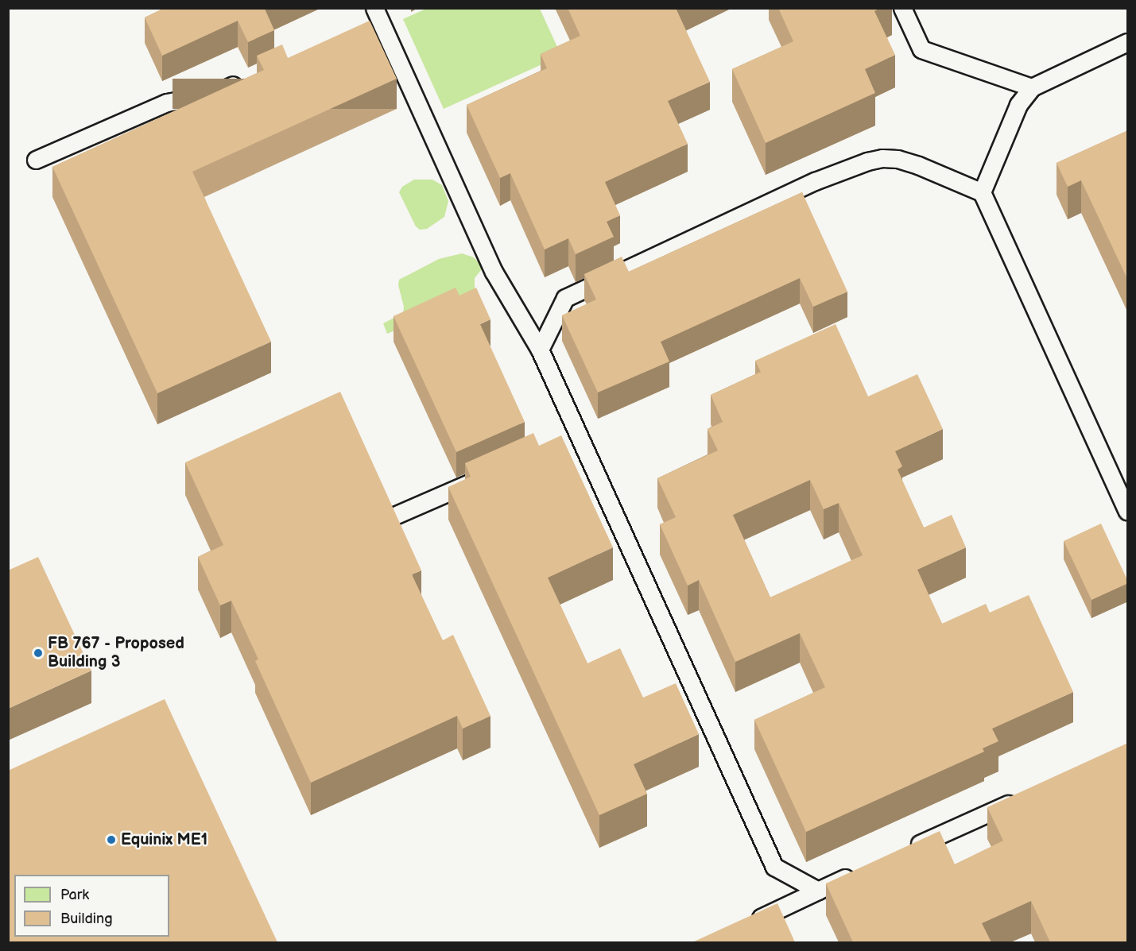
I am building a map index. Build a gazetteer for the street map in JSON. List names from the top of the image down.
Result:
{
  "places": ["FB 767 - Proposed Building 3", "Equinix ME1"],
  "legend": ["Park", "Building"]
}
